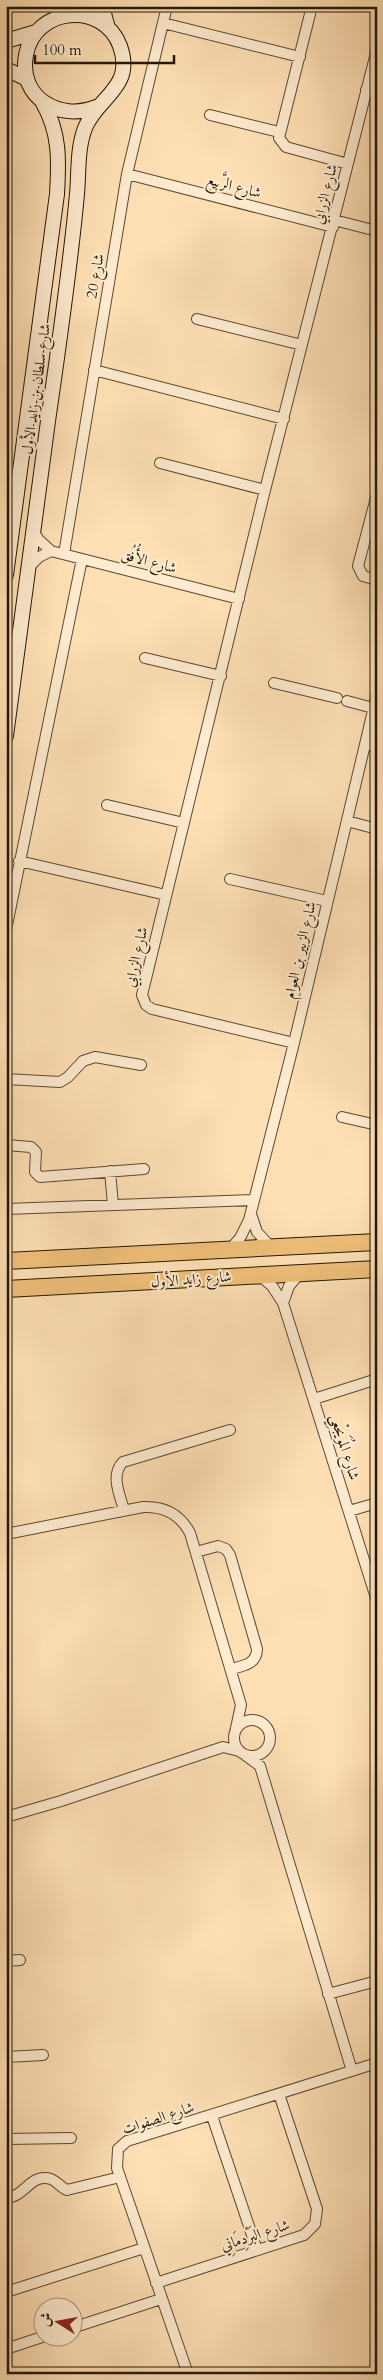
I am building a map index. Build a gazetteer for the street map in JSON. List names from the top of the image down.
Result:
{
  "streets": {
    "main road": ["شارع سلطان بن زايد الأول", "شارع زايد الأول"],
    "street": [
      "شارع الرَّبِيع",
      "شارع الزرابي",
      "شارع 20",
      "شارع الأُفُق",
      "شارع الزبير بن العوام",
      "شارع المُوَيجْعِي",
      "شارع الصفوات",
      "شارع البَرْدِمَانِي"
    ]
  },
  "crossings": [
    ["شارع الرَّبِيع", "شارع الزرابي"],
    ["شارع الرَّبِيع", "شارع 20"],
    ["شارع الزرابي", "شارع الأُفُق"],
    ["شارع الزرابي", "شارع الزبير بن العوام"],
    ["شارع 20", "شارع الأُفُق"],
    ["شارع الزبير بن العوام", "شارع زايد الأول"],
    ["شارع زايد الأول", "شارع المُوَيجْعِي"],
    ["شارع الصفوات", "شارع البَرْدِمَانِي"]
  ],
  "scale_bar": "100 m",
  "north": "left"
}
